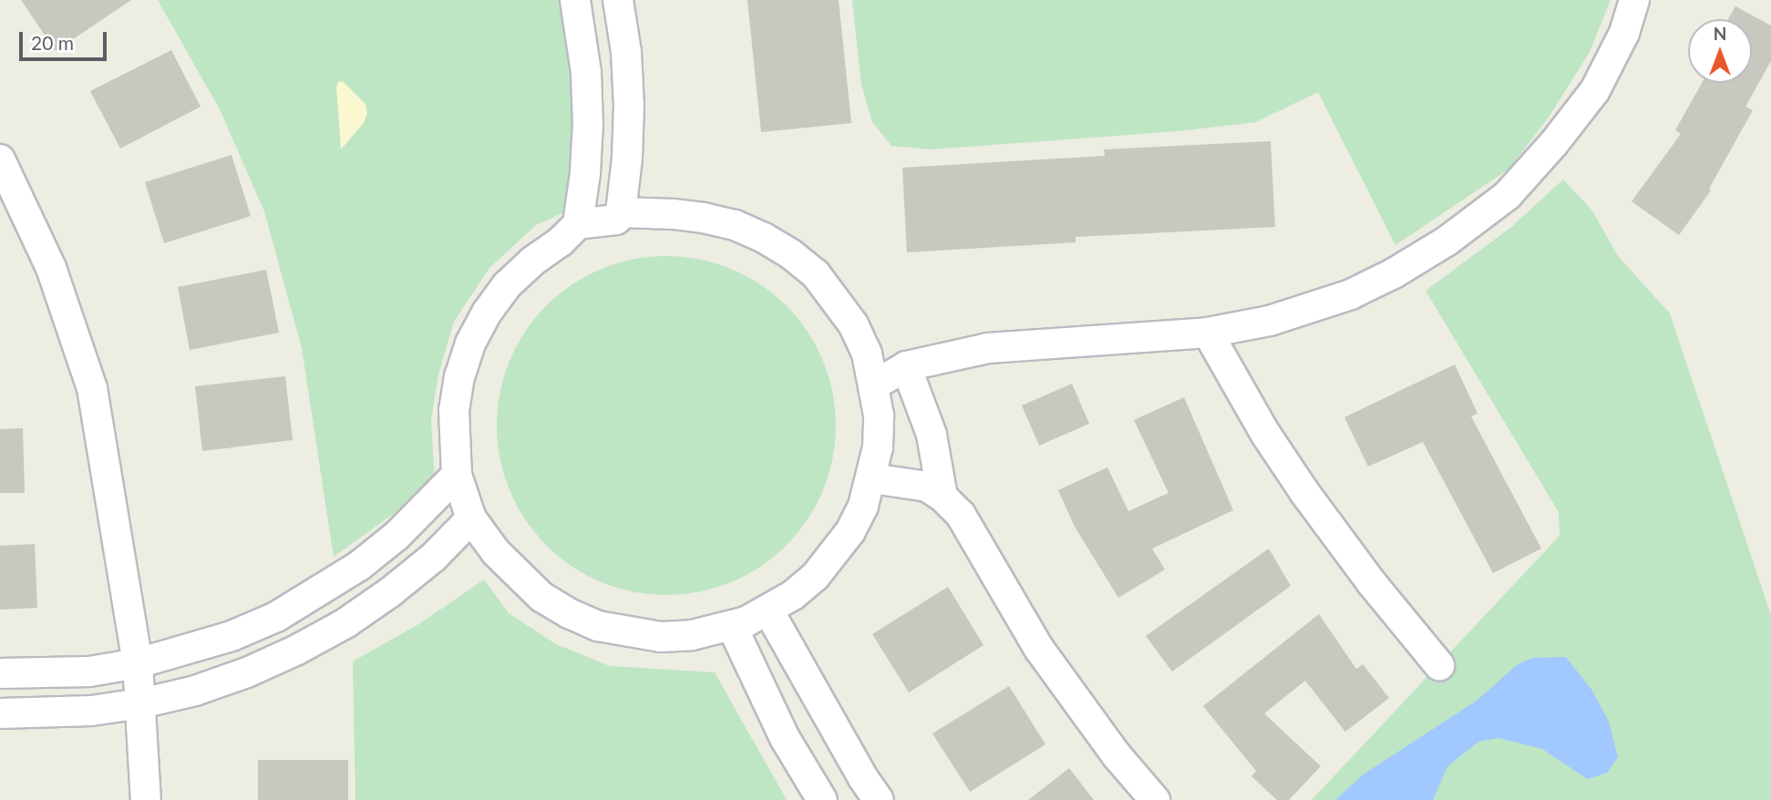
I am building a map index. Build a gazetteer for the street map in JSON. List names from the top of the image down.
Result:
{
  "scale_bar": "20 m",
  "north": "top"
}
